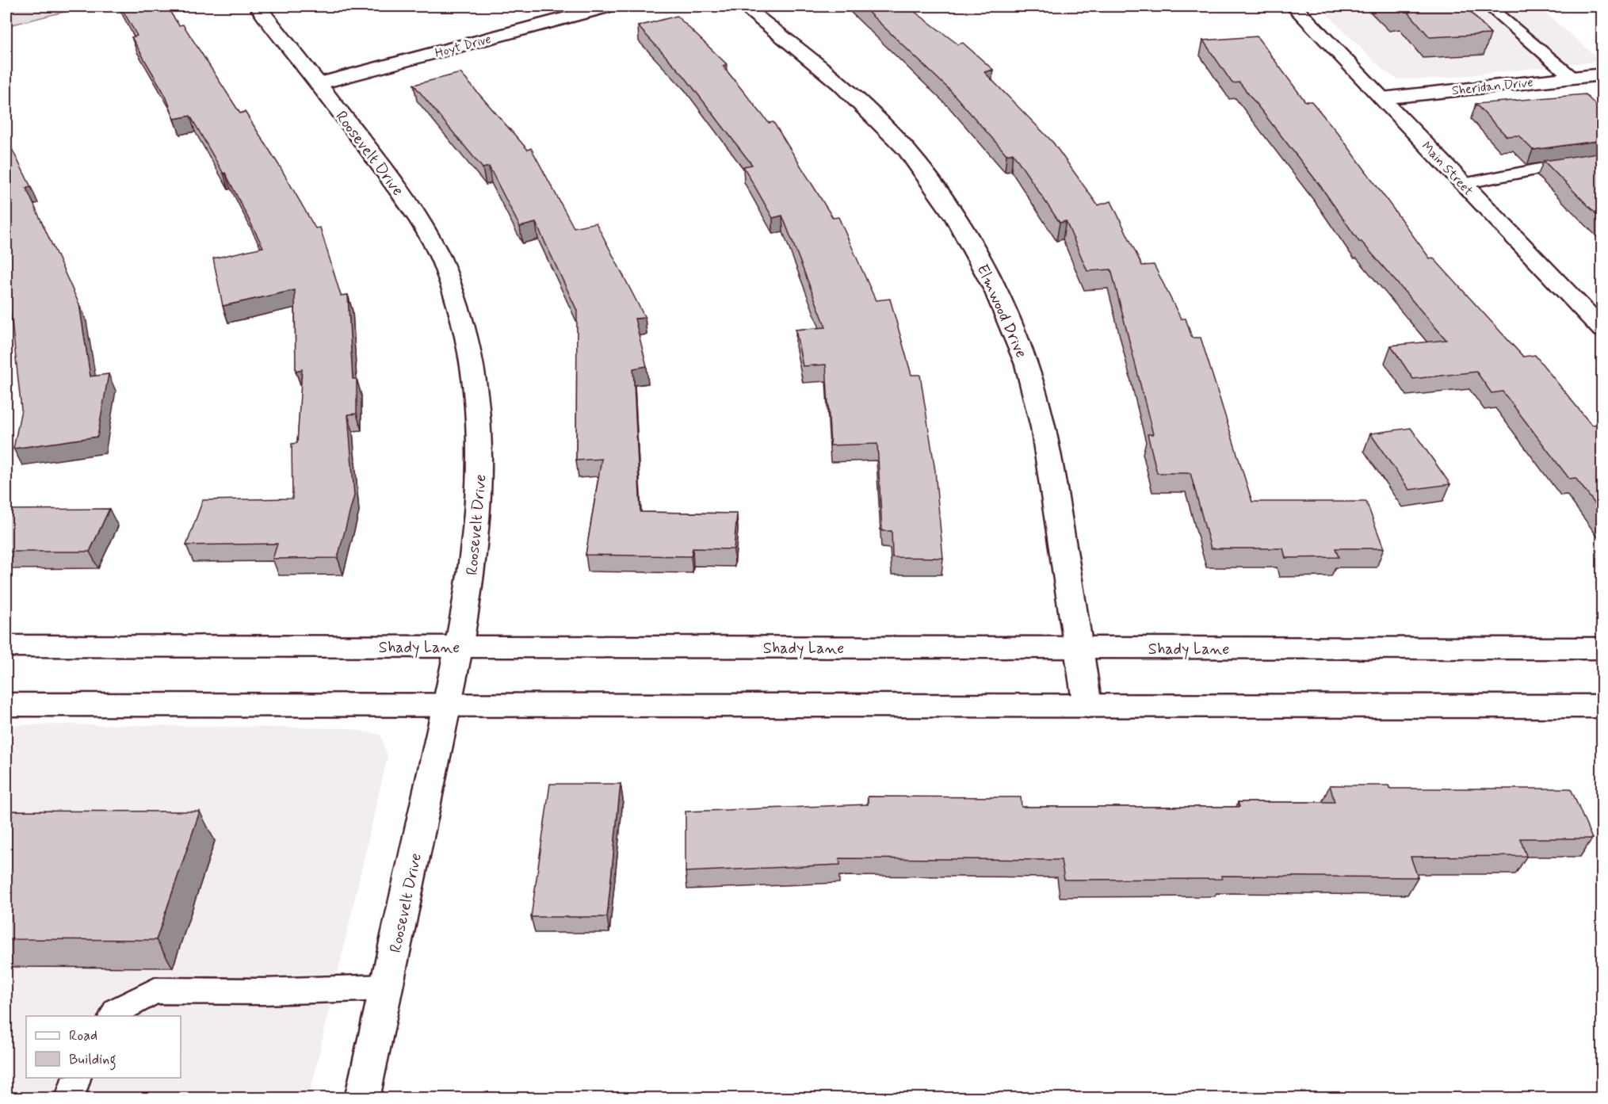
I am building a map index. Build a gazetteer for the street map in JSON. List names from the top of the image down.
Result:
{
  "streets": {
    "street": [
      "Hoyt Drive",
      "Sheridan Drive",
      "Roosevelt Drive",
      "Main Street",
      "Elmwood Drive",
      "Shady Lane"
    ]
  },
  "crossings": [
    ["Hoyt Drive", "Roosevelt Drive"],
    ["Sheridan Drive", "Main Street"],
    ["Roosevelt Drive", "Shady Lane"],
    ["Elmwood Drive", "Shady Lane"]
  ],
  "legend": ["Road", "Building"]
}
